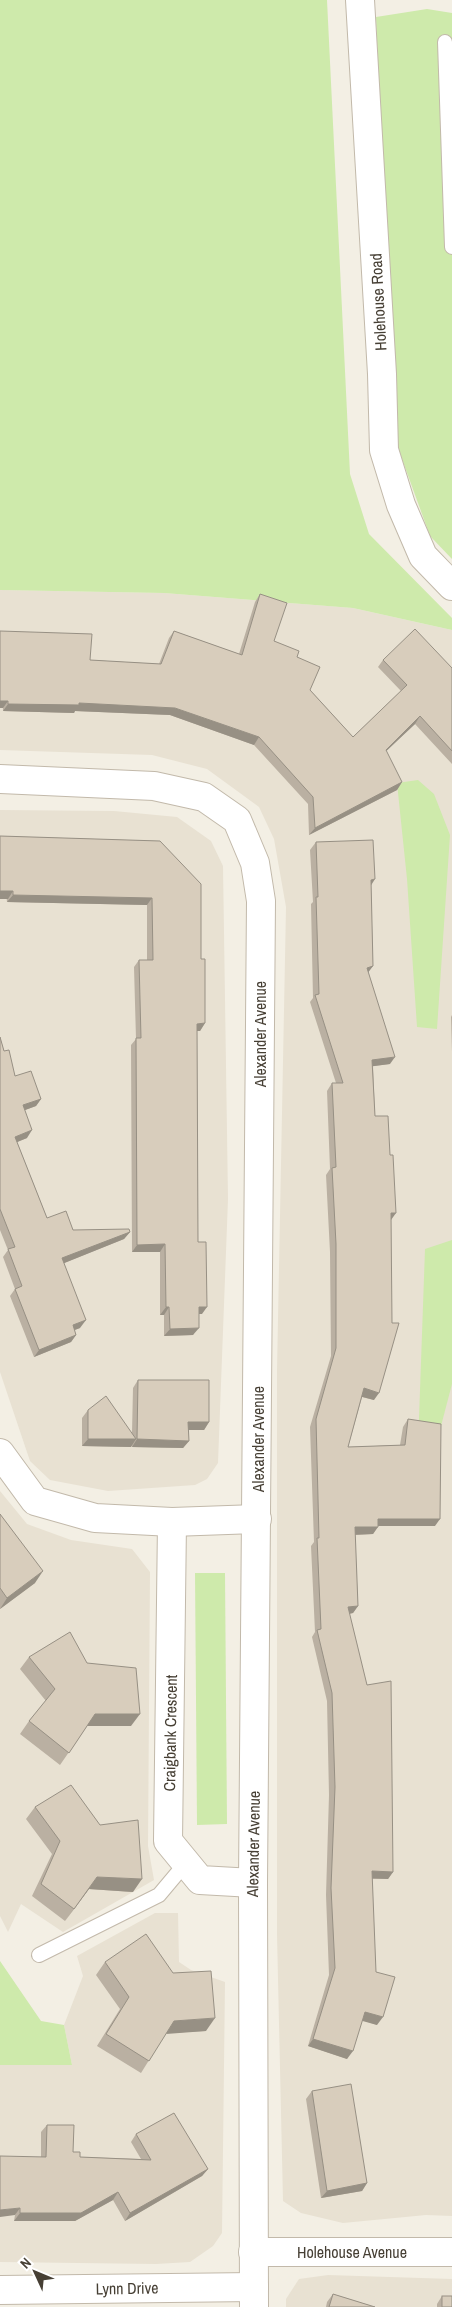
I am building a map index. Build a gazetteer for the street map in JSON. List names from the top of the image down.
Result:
{
  "streets": {
    "street": [
      "Holehouse Road",
      "Alexander Avenue",
      "Craigbank Crescent",
      "Holehouse Avenue",
      "Lynn Drive"
    ]
  },
  "crossings": [
    ["Alexander Avenue", "Craigbank Crescent"],
    ["Alexander Avenue", "Holehouse Avenue"],
    ["Alexander Avenue", "Lynn Drive"]
  ],
  "north": "top left"
}
